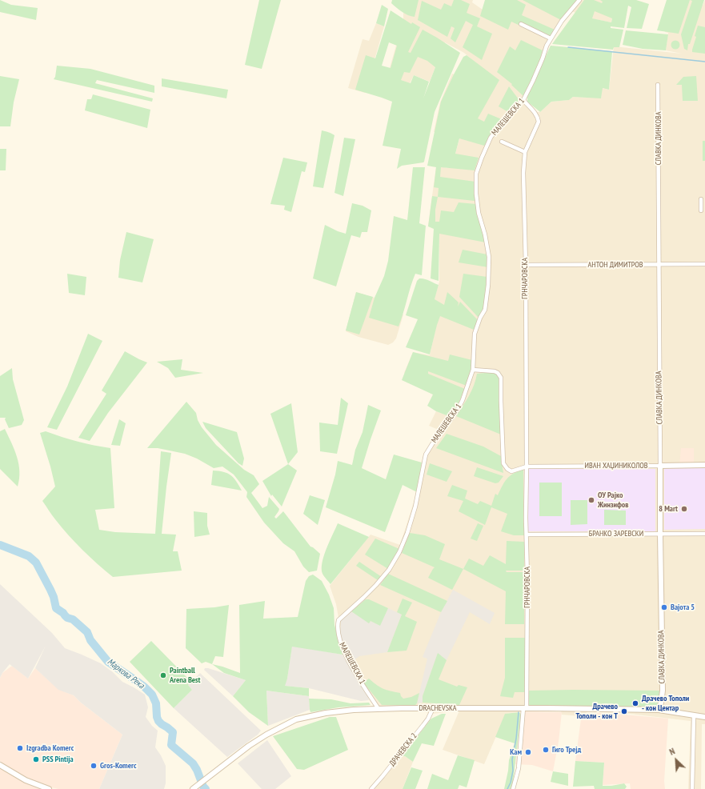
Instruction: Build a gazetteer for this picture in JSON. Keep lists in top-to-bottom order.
{
  "streets": {
    "main road": ["СЛАВКА ДИНКОВА", "ИВАН ХАЏИНИКОЛОВ", "DRACHEVSKA"],
    "street": [
      "МАЛЕШЕВСКА 1",
      "АНТОН ДИМИТРОВ",
      "ГРНЧАРОВСКА",
      "БРАНКО ЗАРЕВСКИ",
      "ДРАЧЕВСКА 2"
    ]
  },
  "crossings": [
    ["МАЛЕШЕВСКА 1", "ГРНЧАРОВСКА"],
    ["МАЛЕШЕВСКА 1", "DRACHEVSKA"],
    ["СЛАВКА ДИНКОВА", "АНТОН ДИМИТРОВ"],
    ["СЛАВКА ДИНКОВА", "ИВАН ХАЏИНИКОЛОВ"],
    ["СЛАВКА ДИНКОВА", "БРАНКО ЗАРЕВСКИ"],
    ["СЛАВКА ДИНКОВА", "DRACHEVSKA"],
    ["АНТОН ДИМИТРОВ", "ГРНЧАРОВСКА"],
    ["ГРНЧАРОВСКА", "ИВАН ХАЏИНИКОЛОВ"],
    ["ГРНЧАРОВСКА", "БРАНКО ЗАРЕВСКИ"],
    ["ГРНЧАРОВСКА", "DRACHEVSKA"],
    ["DRACHEVSKA", "ДРАЧЕВСКА 2"]
  ],
  "water": ["Маркова Река"],
  "places": [
    "ОУ Рајко Жинзифов",
    "8 Mart",
    "Вајота 5",
    "Paintball Arena Best",
    "Драчево Тополи - кон Центар",
    "Драчево Тополи - кон Т",
    "Izgradba Komerc",
    "Гиго Трејд",
    "Кам",
    "PSS Pintija",
    "Gros-Komerc"
  ],
  "north": "top left"
}
